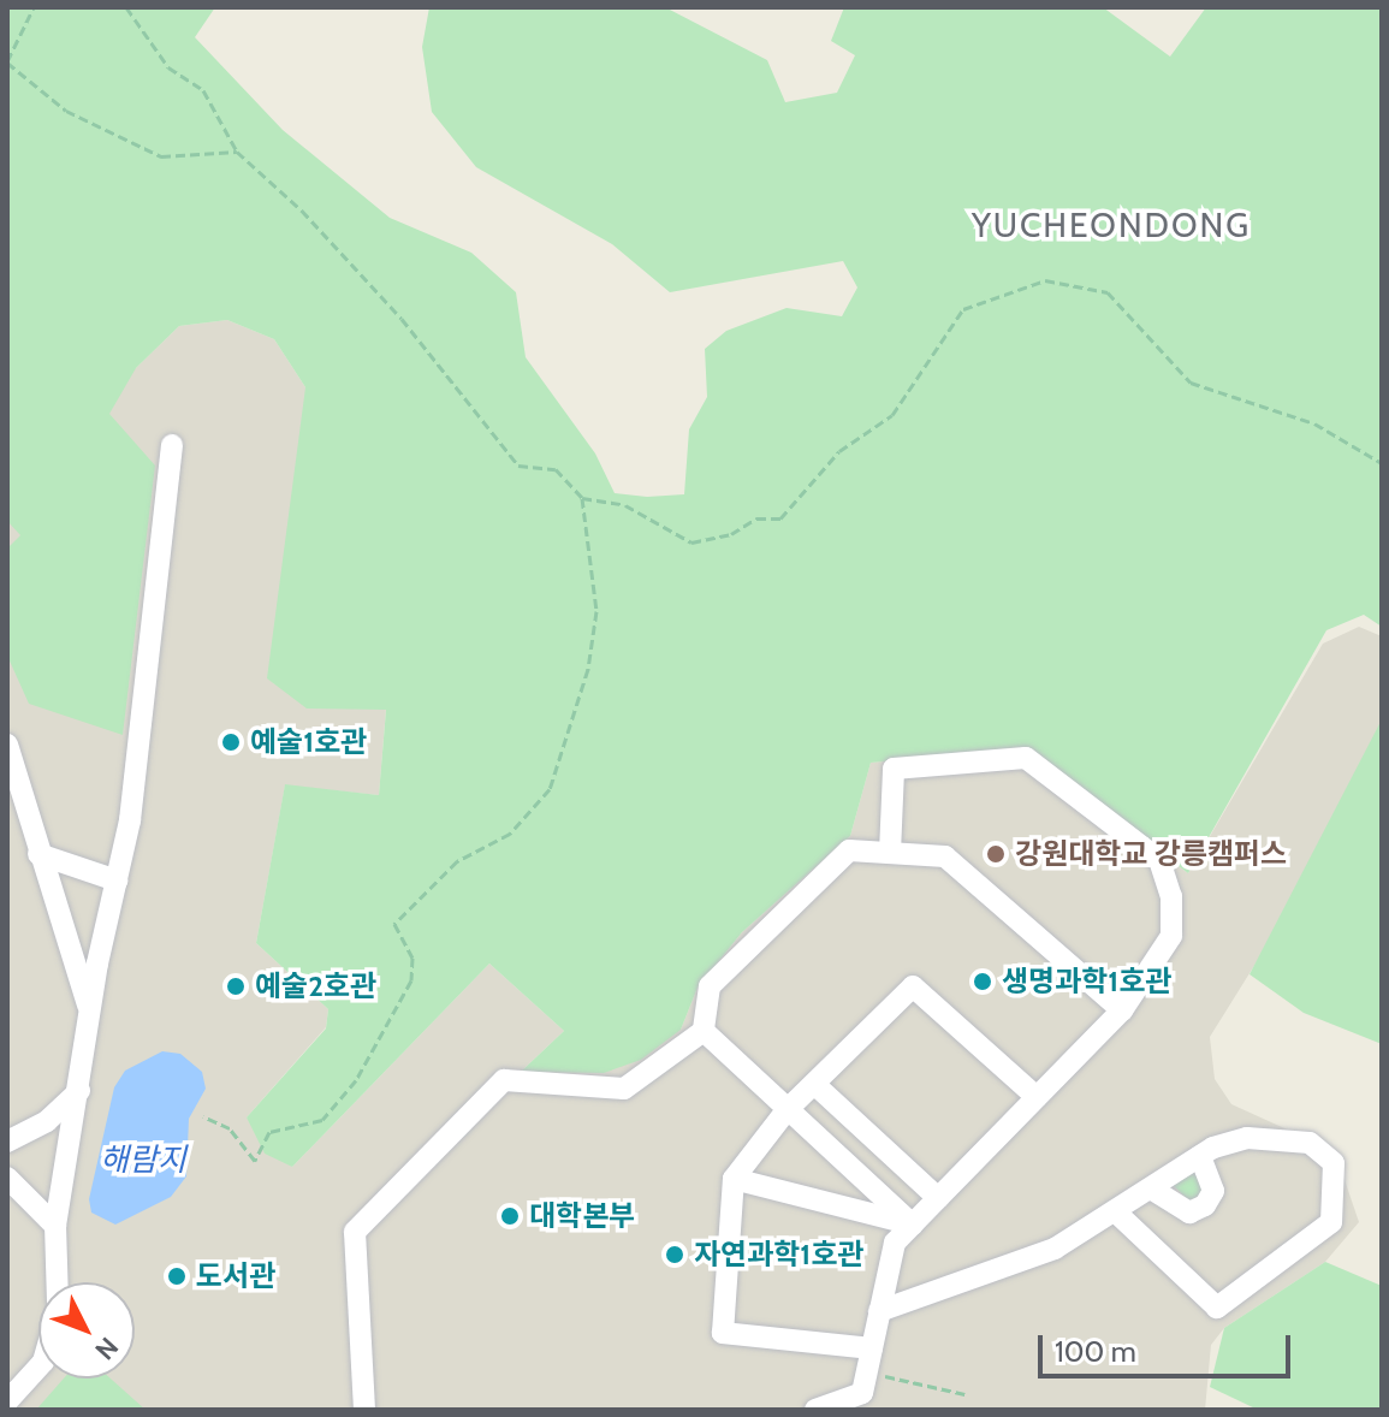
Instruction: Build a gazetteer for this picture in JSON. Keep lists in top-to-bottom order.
{
  "districts": ["YUCHEONDONG"],
  "water": ["해람지"],
  "places": [
    "예술1호관",
    "강원대학교 강릉캠퍼스",
    "생명과학1호관",
    "예술2호관",
    "대학본부",
    "자연과학1호관",
    "도서관"
  ],
  "scale_bar": "100 m",
  "north": "bottom right"
}
